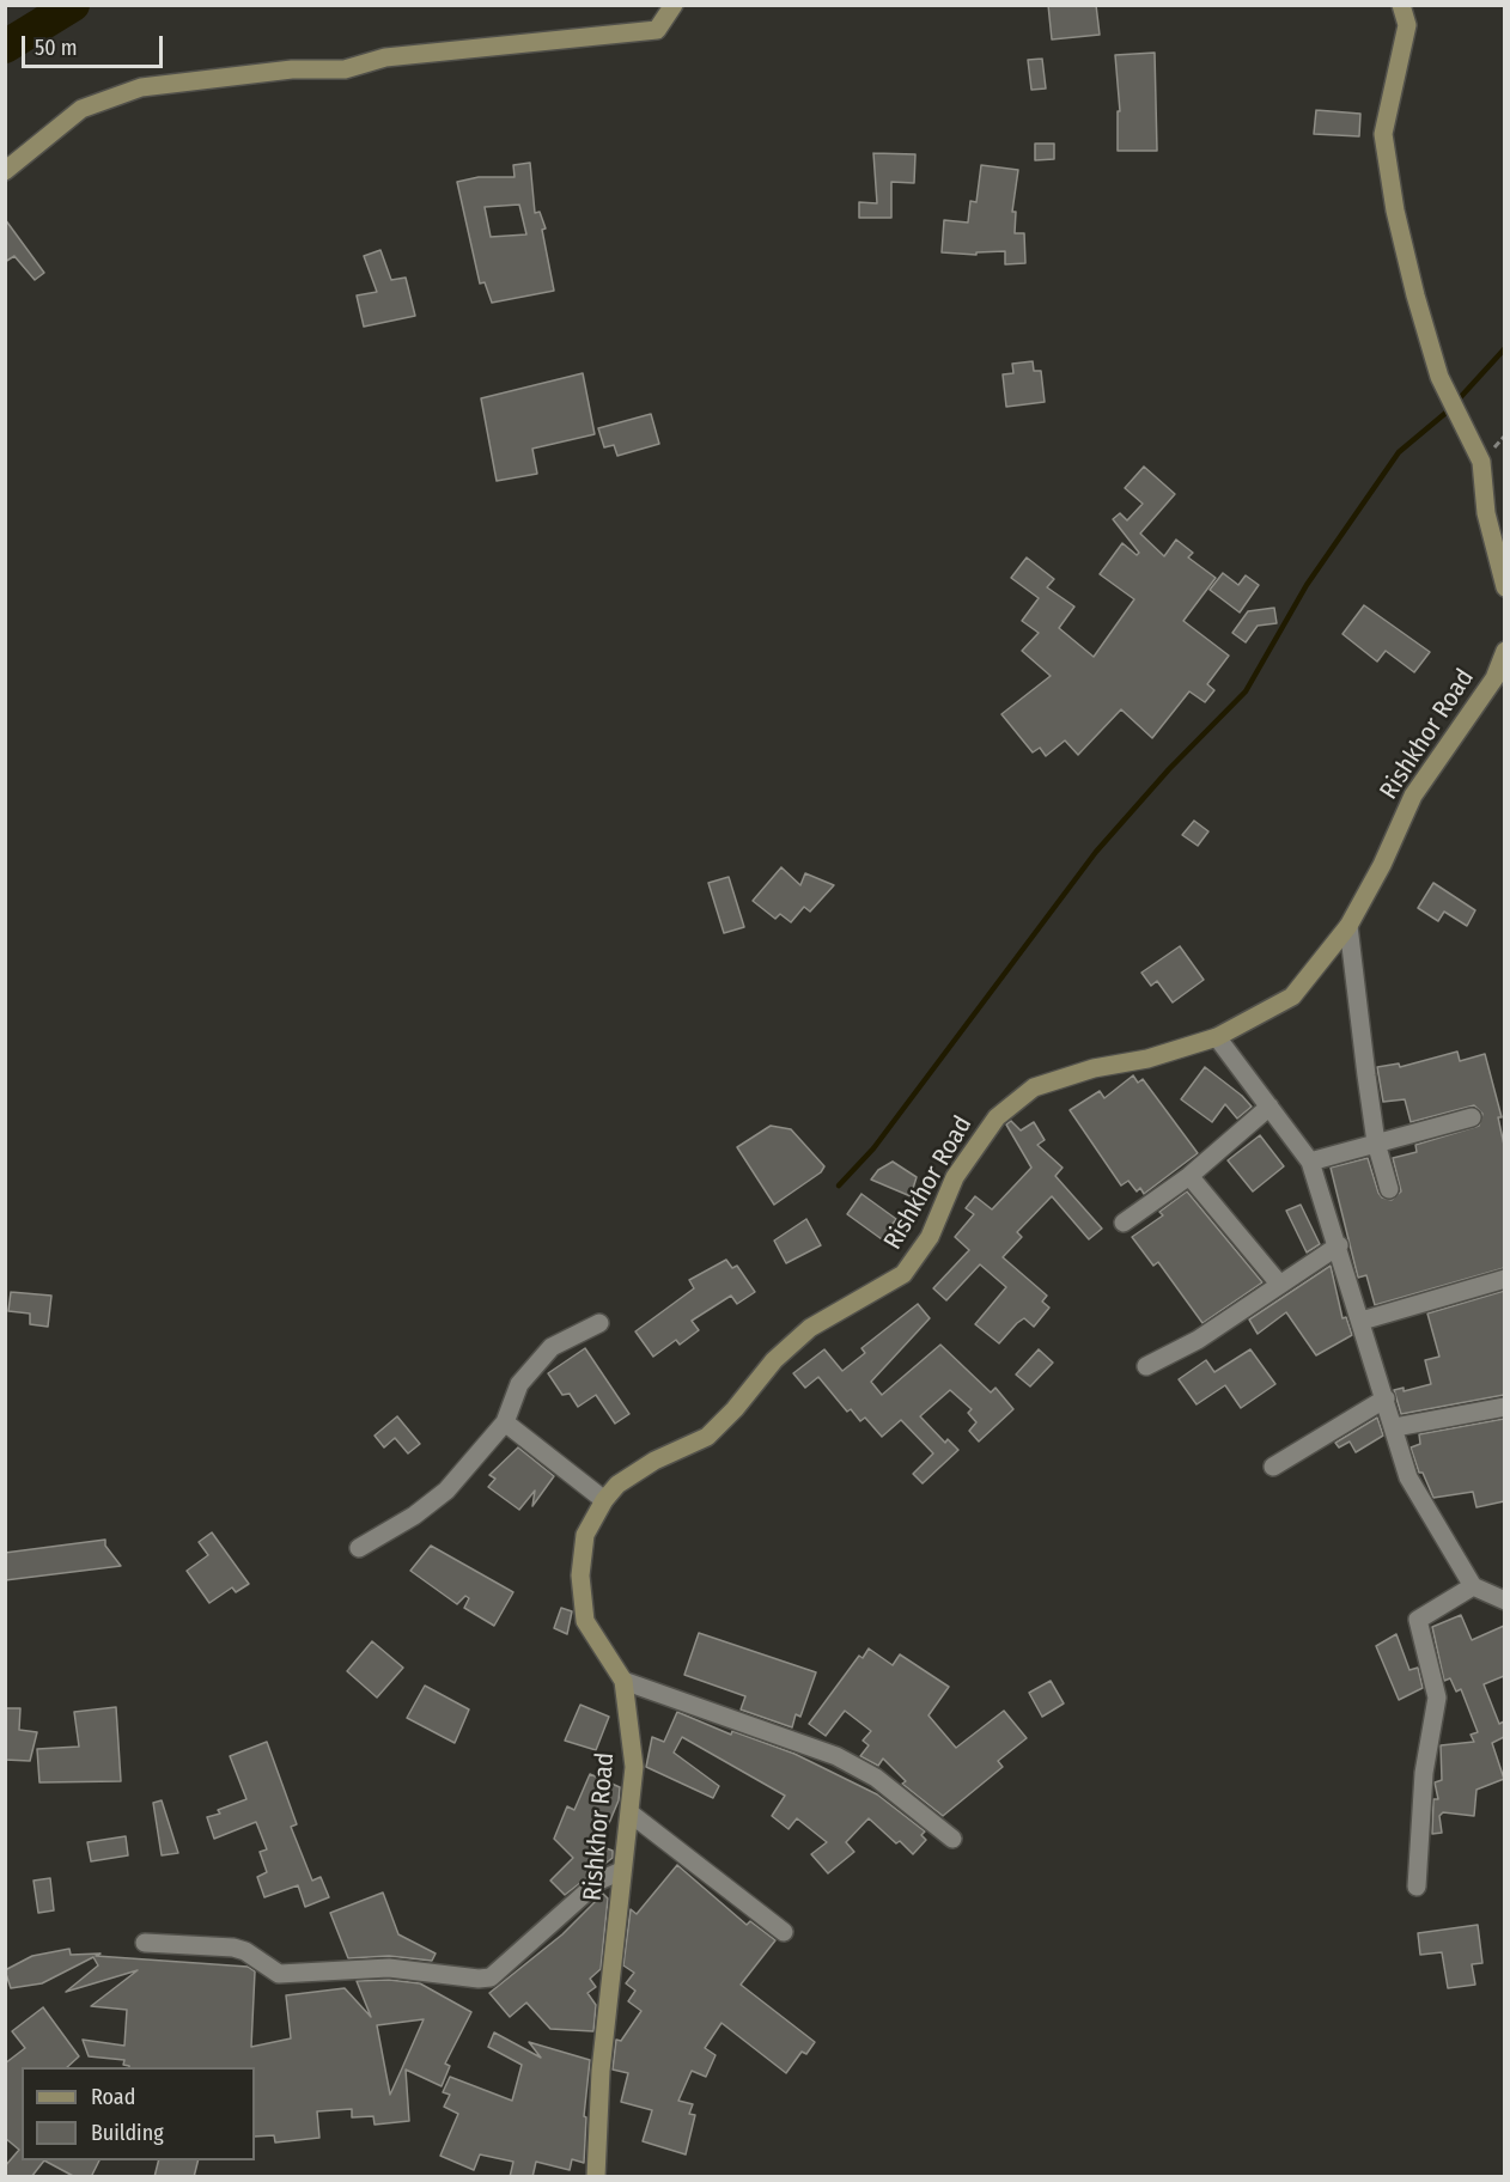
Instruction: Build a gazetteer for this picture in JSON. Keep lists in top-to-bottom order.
{
  "streets": {
    "street": ["Rishkhor Road"]
  },
  "legend": ["Road", "Building"],
  "scale_bar": "50 m"
}
